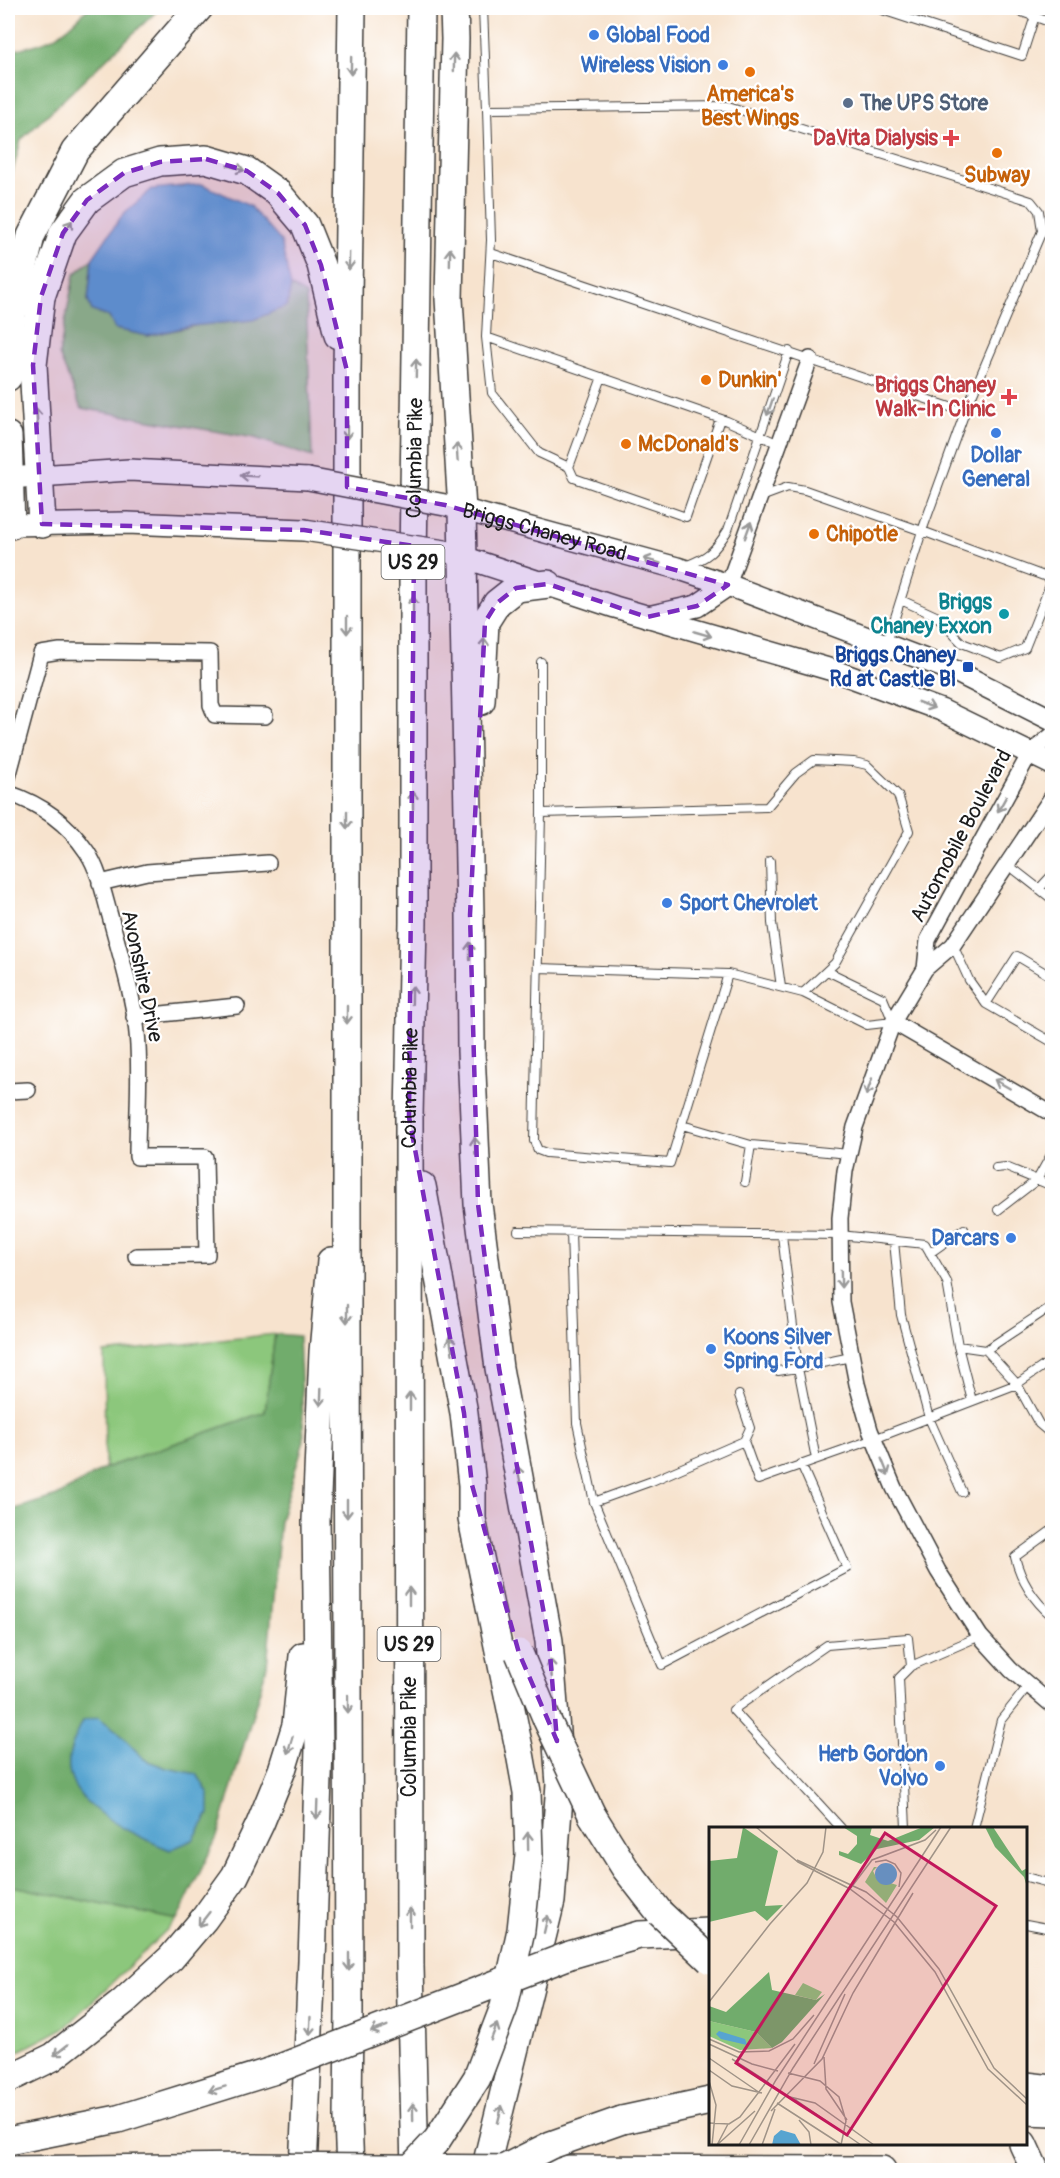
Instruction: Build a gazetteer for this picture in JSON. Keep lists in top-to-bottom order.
{
  "streets": {
    "highway": ["Columbia Pike", "US 29"],
    "main road": ["Briggs Chaney Road"],
    "street": ["Automobile Boulevard", "Avonshire Drive"]
  },
  "crossings": [
    ["Briggs Chaney Road", "Automobile Boulevard"]
  ],
  "one_way": ["Automobile Boulevard"],
  "places": {
    "other": [
      "Global Food",
      "Wireless Vision",
      "America's Best Wings",
      "The UPS Store",
      "Subway",
      "Dunkin'",
      "Dollar General",
      "McDonald's",
      "Chipotle",
      "Briggs Chaney Exxon",
      "Sport Chevrolet",
      "Darcars",
      "Koons Silver Spring Ford",
      "Herb Gordon Volvo"
    ],
    "health": ["DaVita Dialysis", "Briggs Chaney Walk-In Clinic"],
    "transit": ["Briggs Chaney Rd at Castle Bl"]
  }
}
